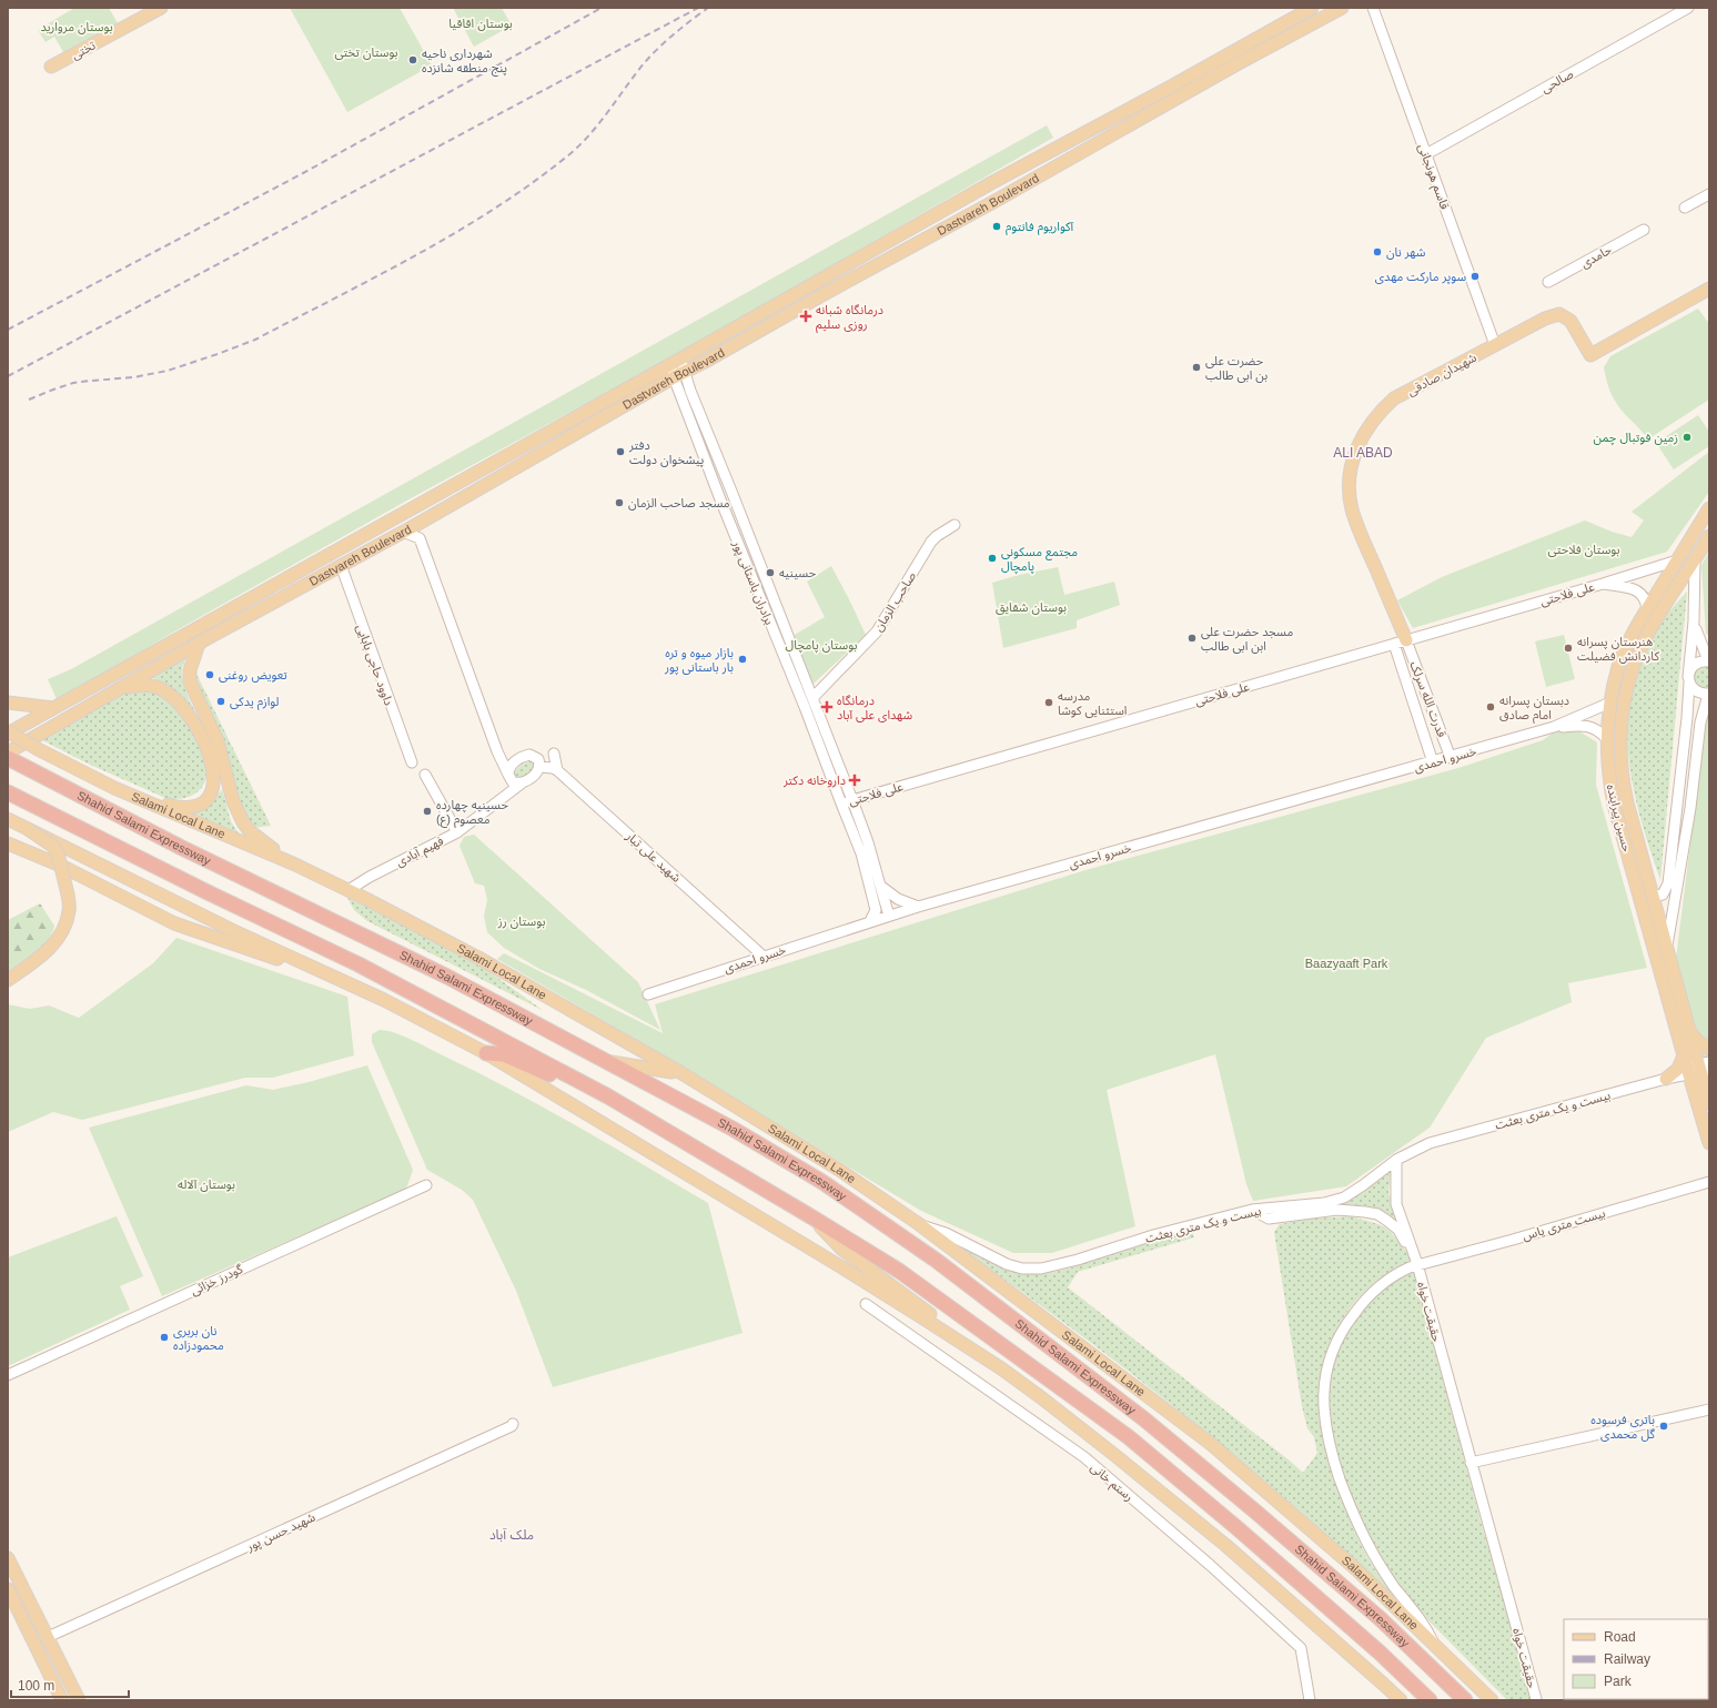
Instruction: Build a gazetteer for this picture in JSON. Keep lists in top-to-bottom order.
{
  "streets": {
    "highway": ["Shahid Salami Expressway"],
    "main road": [
      "تختی",
      "Dastvareh Boulevard",
      "شهیدان صادقی",
      "Salami Local Lane",
      "حسین پیراینده"
    ],
    "street": [
      "صالحی",
      "قاسم هونجانی",
      "حامدی",
      "برادران باستانی پور",
      "علی فلاحتی",
      "صاحب الزمان",
      "داوود حاجی بابایی",
      "قدرت الله سرلک",
      "خسرو احمدی",
      "فهیم آبادی",
      "شهید علی تبار",
      "بیست و یک متری بعثت",
      "بیست متری یاس",
      "گودرز خزائی",
      "حقیقت خواه",
      "رستم خانی",
      "شهید حسن پور"
    ]
  },
  "crossings": [
    ["صالحی", "قاسم هونجانی"],
    ["قاسم هونجانی", "شهیدان صادقی"],
    ["Dastvareh Boulevard", "برادران باستانی پور"],
    ["Dastvareh Boulevard", "داوود حاجی بابایی"],
    ["Dastvareh Boulevard", "Salami Local Lane"],
    ["Dastvareh Boulevard", "Shahid Salami Expressway"],
    ["شهیدان صادقی", "علی فلاحتی"],
    ["شهیدان صادقی", "قدرت الله سرلک"],
    ["برادران باستانی پور", "علی فلاحتی"],
    ["برادران باستانی پور", "صاحب الزمان"],
    ["برادران باستانی پور", "خسرو احمدی"],
    ["علی فلاحتی", "قدرت الله سرلک"],
    ["علی فلاحتی", "حسین پیراینده"],
    ["قدرت الله سرلک", "خسرو احمدی"],
    ["خسرو احمدی", "شهید علی تبار"],
    ["Salami Local Lane", "فهیم آبادی"],
    ["Salami Local Lane", "بیست و یک متری بعثت"],
    ["Salami Local Lane", "بیست متری یاس"],
    ["حسین پیراینده", "بیست و یک متری بعثت"],
    ["بیست و یک متری بعثت", "حقیقت خواه"],
    ["بیست متری یاس", "حقیقت خواه"]
  ],
  "districts": ["ALI ABAD", "ملک آباد"],
  "parks": [
    "بوستان اقاقیا",
    "بوستان مروارید",
    "بوستان تختی",
    "بوستان فلاحتی",
    "بوستان شقایق",
    "بوستان پامچال",
    "بوستان رز",
    "Baazyaaft Park",
    "بوستان آلاله"
  ],
  "places": {
    "other": [
      "شهرداری ناحیه پنج منطقه شانزده",
      "آکواریوم فانتوم",
      "شهر نان",
      "سوپر مارکت مهدی",
      "حضرت علی بن ابی طالب",
      "زمین فوتبال چمن",
      "دفتر پیشخوان دولت",
      "مسجد صاحب الزمان",
      "مجتمع مسکونی پامچال",
      "حسینیه",
      "مسجد حضرت علی ابن ابی طالب",
      "هنرستان پسرانه کاردانش فضیلت",
      "بازار میوه و تره بار باستانی پور",
      "تعویض روغنی",
      "لوازم یدکی",
      "مدرسه استثنایی کوشا",
      "دبستان پسرانه امام صادق",
      "حسینیه چهارده معصوم (ع)",
      "نان بربری محمودزاده",
      "باتری فرسوده گل محمدی"
    ],
    "health": ["درمانگاه شبانه روزی سلیم", "درمانگاه شهدای علی آباد", "داروخانه دکتر"]
  },
  "legend": ["Road", "Railway", "Park"],
  "scale_bar": "100 m"
}
